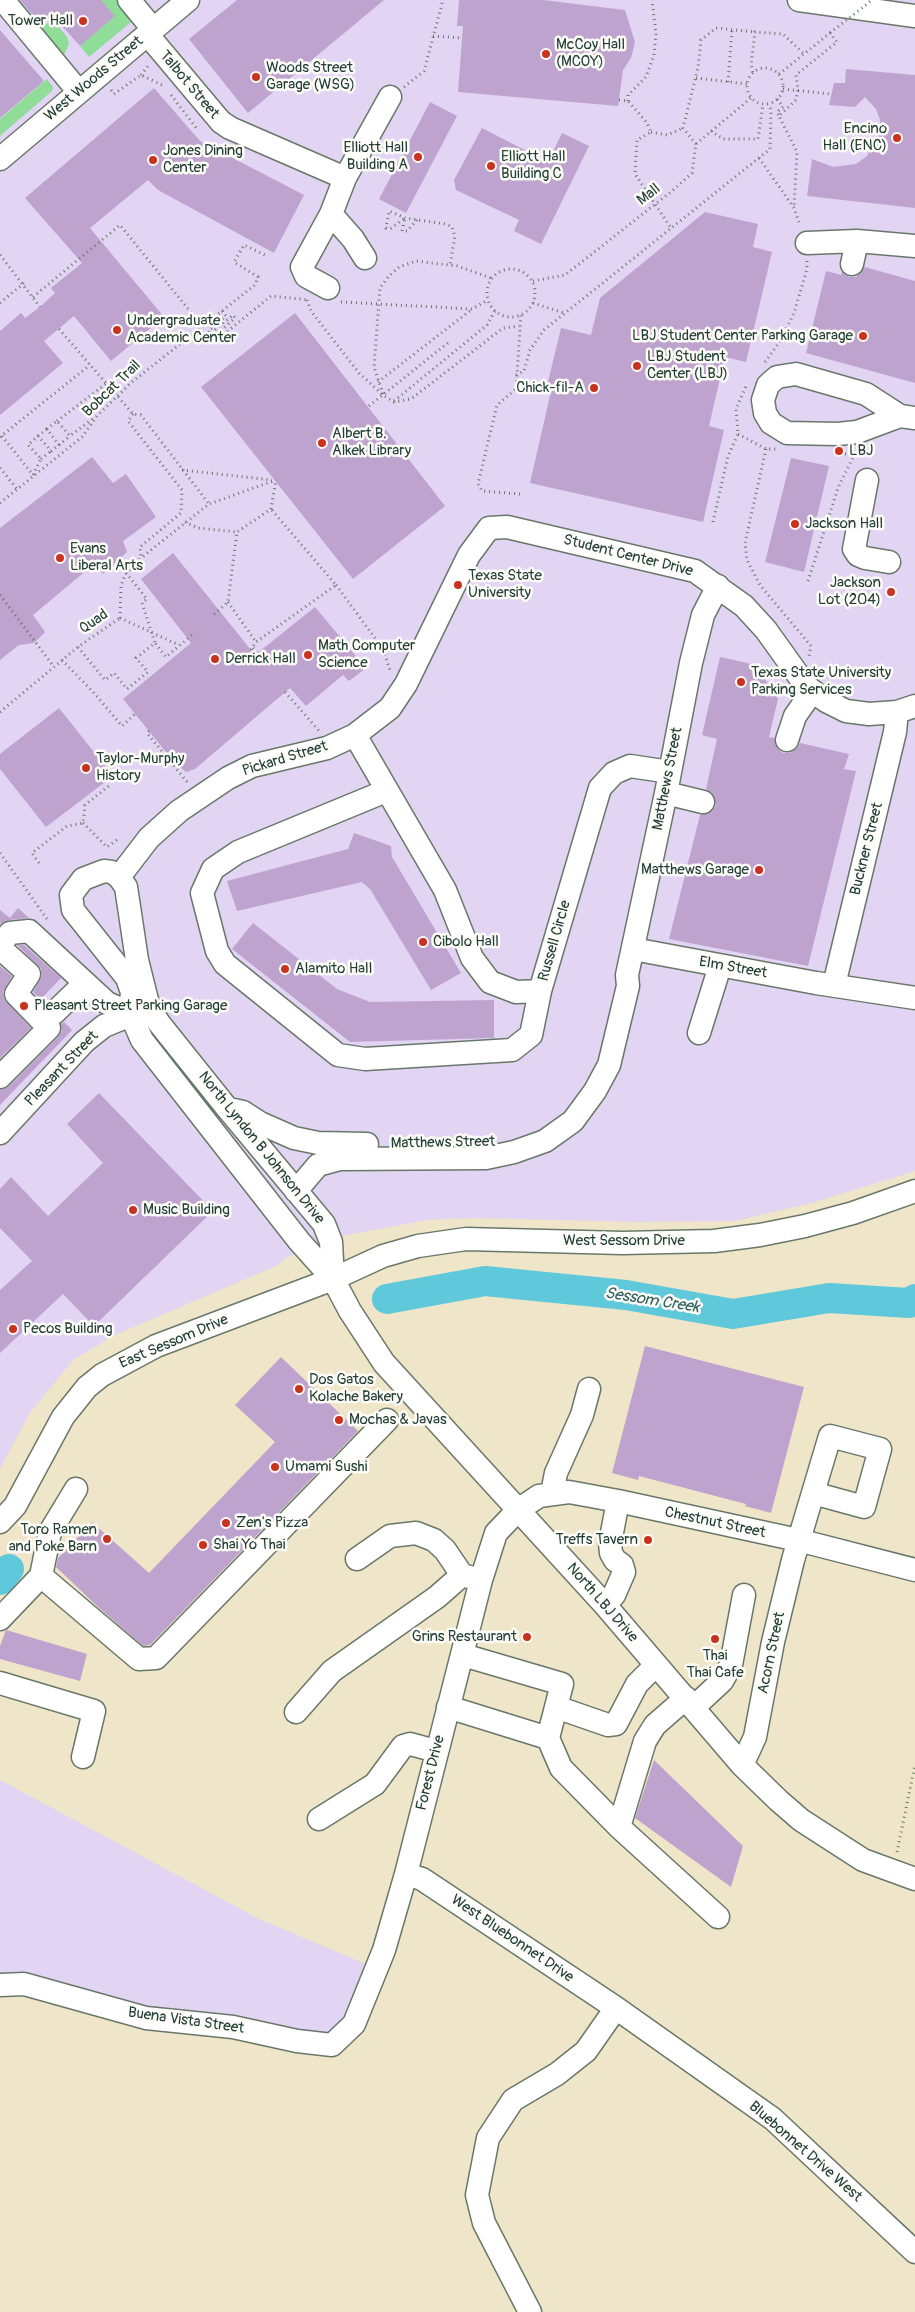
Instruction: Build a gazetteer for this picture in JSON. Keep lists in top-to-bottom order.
{
  "streets": {
    "street": [
      "West Woods Street",
      "Talbot Street",
      "Student Center Drive",
      "Pickard Street",
      "Matthews Street",
      "Buckner Street",
      "Russell Circle",
      "Elm Street",
      "Pleasant Street",
      "North Lyndon B Johnson Drive",
      "West Sessom Drive",
      "East Sessom Drive",
      "Chestnut Street",
      "North LBJ Drive",
      "Acorn Street",
      "Forest Drive",
      "West Bluebonnet Drive",
      "Buena Vista Street",
      "Bluebonnet Drive West"
    ],
    "path": ["Mall", "Bobcat Trail", "Quad"]
  },
  "crossings": [
    ["West Woods Street", "Talbot Street"],
    ["Student Center Drive", "Pickard Street"],
    ["Student Center Drive", "Matthews Street"],
    ["Student Center Drive", "Buckner Street"],
    ["Pickard Street", "Russell Circle"],
    ["Pickard Street", "North Lyndon B Johnson Drive"],
    ["Matthews Street", "Russell Circle"],
    ["Matthews Street", "Elm Street"],
    ["Matthews Street", "North Lyndon B Johnson Drive"],
    ["Buckner Street", "Elm Street"],
    ["Pleasant Street", "North Lyndon B Johnson Drive"],
    ["North Lyndon B Johnson Drive", "West Sessom Drive"],
    ["North Lyndon B Johnson Drive", "East Sessom Drive"],
    ["North Lyndon B Johnson Drive", "North LBJ Drive"],
    ["West Sessom Drive", "East Sessom Drive"],
    ["West Sessom Drive", "North LBJ Drive"],
    ["East Sessom Drive", "North LBJ Drive"],
    ["Chestnut Street", "North LBJ Drive"],
    ["Chestnut Street", "Acorn Street"],
    ["Chestnut Street", "Forest Drive"],
    ["North LBJ Drive", "Acorn Street"],
    ["North LBJ Drive", "Forest Drive"],
    ["Forest Drive", "West Bluebonnet Drive"],
    ["Forest Drive", "Buena Vista Street"],
    ["West Bluebonnet Drive", "Bluebonnet Drive West"]
  ],
  "water": ["Sessom Creek"],
  "places": [
    "Tower Hall",
    "McCoy Hall (MCOY)",
    "Woods Street Garage (WSG)",
    "Encino Hall (ENC)",
    "Elliott Hall Building A",
    "Jones Dining Center",
    "Elliott Hall Building C",
    "Undergraduate Academic Center",
    "LBJ Student Center Parking Garage",
    "LBJ Student Center (LBJ)",
    "Chick-fil-A",
    "Albert B. Alkek Library",
    "LBJ",
    "Jackson Hall",
    "Evans Liberal Arts",
    "Texas State University",
    "Jackson Lot (204)",
    "Math Computer Science",
    "Derrick Hall",
    "Texas State University Parking Services",
    "Taylor-Murphy History",
    "Matthews Garage",
    "Cibolo Hall",
    "Alamito Hall",
    "Pleasant Street Parking Garage",
    "Music Building",
    "Pecos Building",
    "Dos Gatos Kolache Bakery",
    "Mochas & Javas",
    "Umami Sushi",
    "Zen's Pizza",
    "Toro Ramen and Poke Barn",
    "Treffs Tavern",
    "Shai Yo Thai",
    "Grins Restaurant",
    "Thai Thai Cafe"
  ]
}
